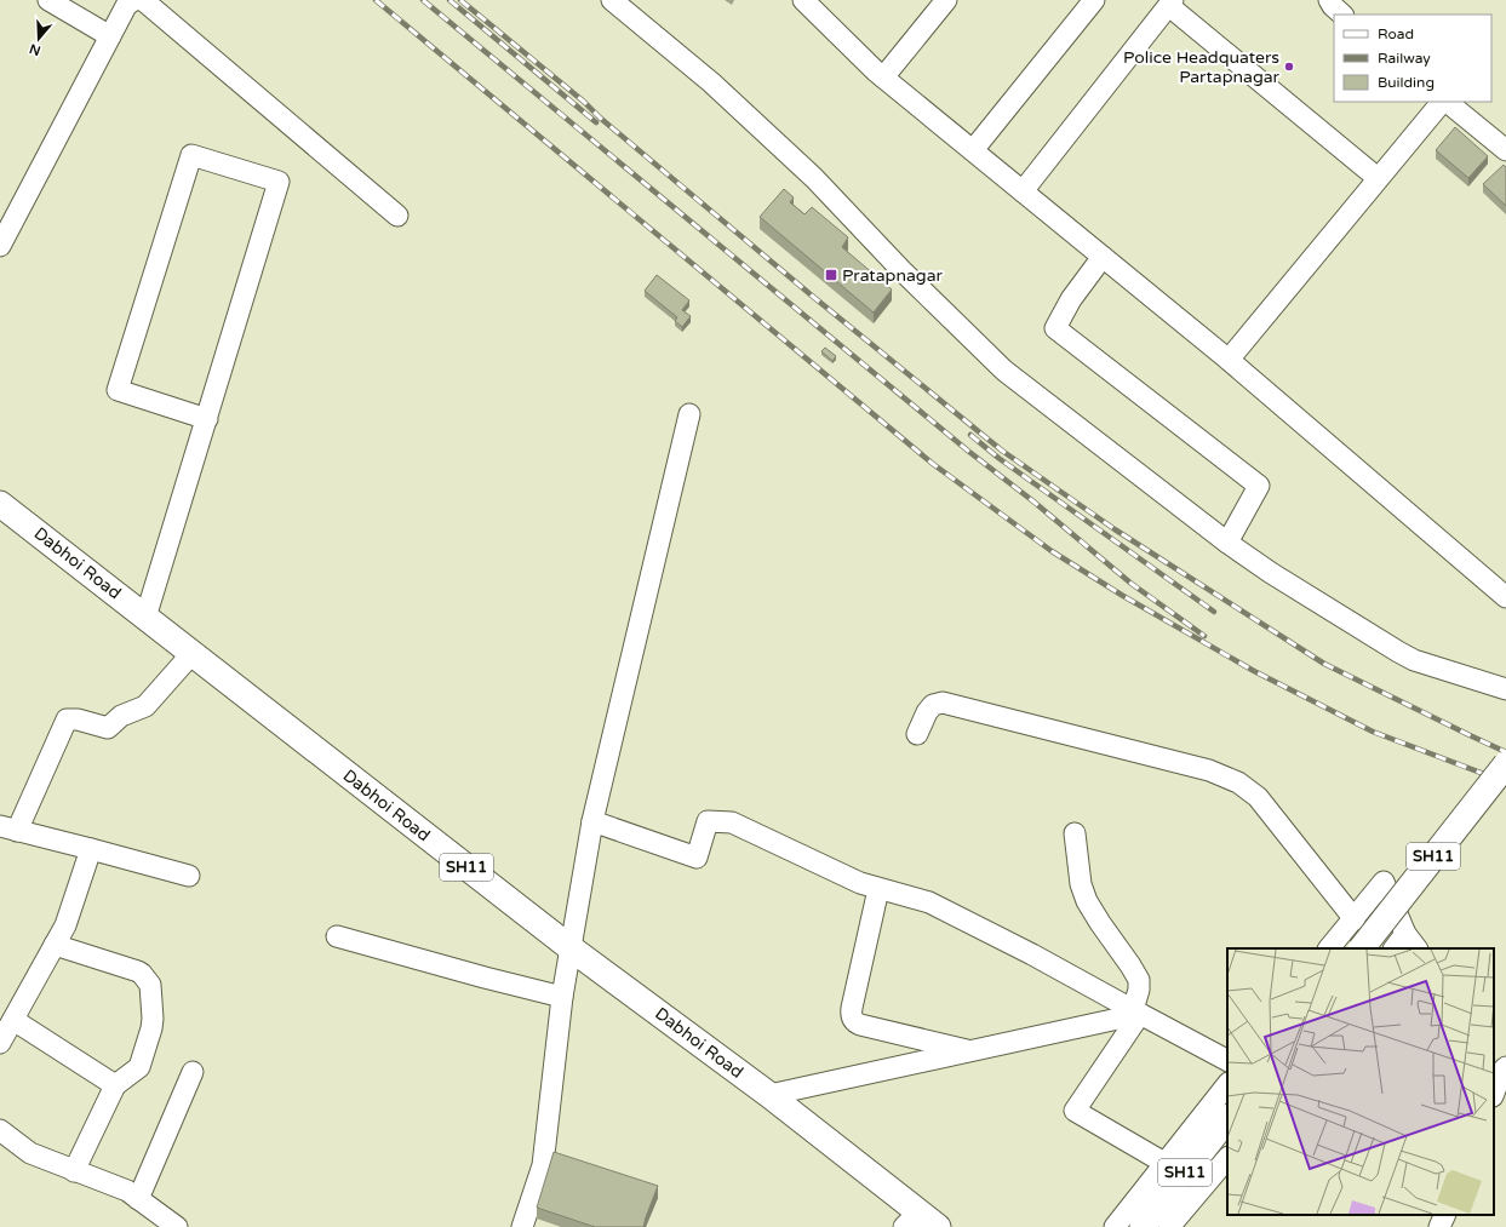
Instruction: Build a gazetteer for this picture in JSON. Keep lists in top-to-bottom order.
{
  "streets": {
    "main road": ["Dabhoi Road", "SH11"]
  },
  "places": {
    "other": ["Police Headquaters Partapnagar"],
    "transit": ["Pratapnagar"]
  },
  "legend": ["Road", "Railway", "Building"],
  "north": "bottom"
}
